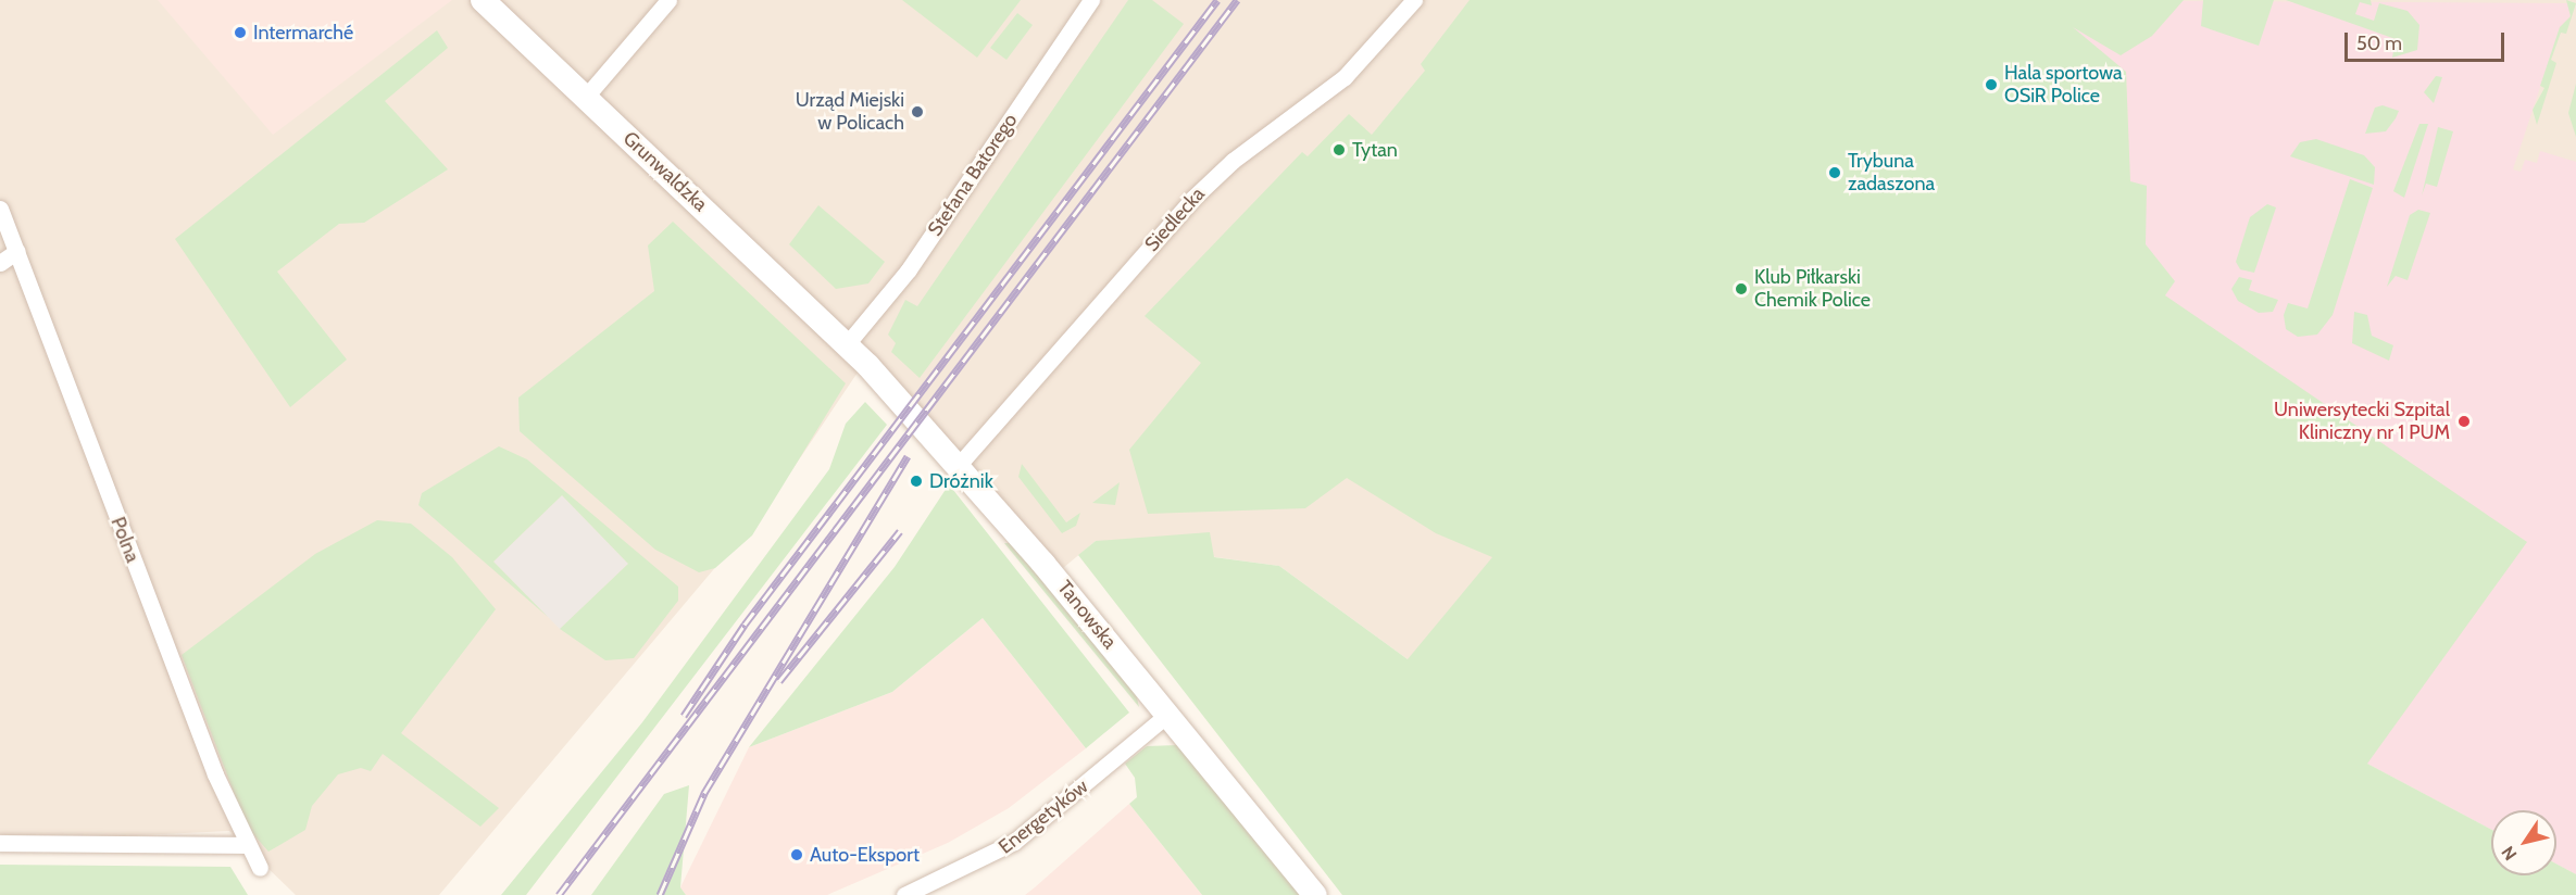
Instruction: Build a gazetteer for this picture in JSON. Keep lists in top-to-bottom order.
{
  "streets": {
    "main road": ["Grunwaldzka", "Tanowska"],
    "street": [
      "Stefana Batorego",
      "Siedlecka",
      "Polna",
      "Energetyków"
    ]
  },
  "crossings": [
    ["Grunwaldzka", "Stefana Batorego"],
    ["Grunwaldzka", "Tanowska"],
    ["Stefana Batorego", "Tanowska"],
    ["Siedlecka", "Tanowska"],
    ["Tanowska", "Energetyków"]
  ],
  "places": [
    "Intermarché",
    "Hala sportowa OSiR Police",
    "Urząd Miejski w Policach",
    "Tytan",
    "Trybuna zadaszona",
    "Klub Piłkarski Chemik Police",
    "Uniwersytecki Szpital Kliniczny nr 1 PUM",
    "Dróżnik",
    "Auto-Eksport"
  ],
  "scale_bar": "50 m",
  "north": "bottom left"
}
